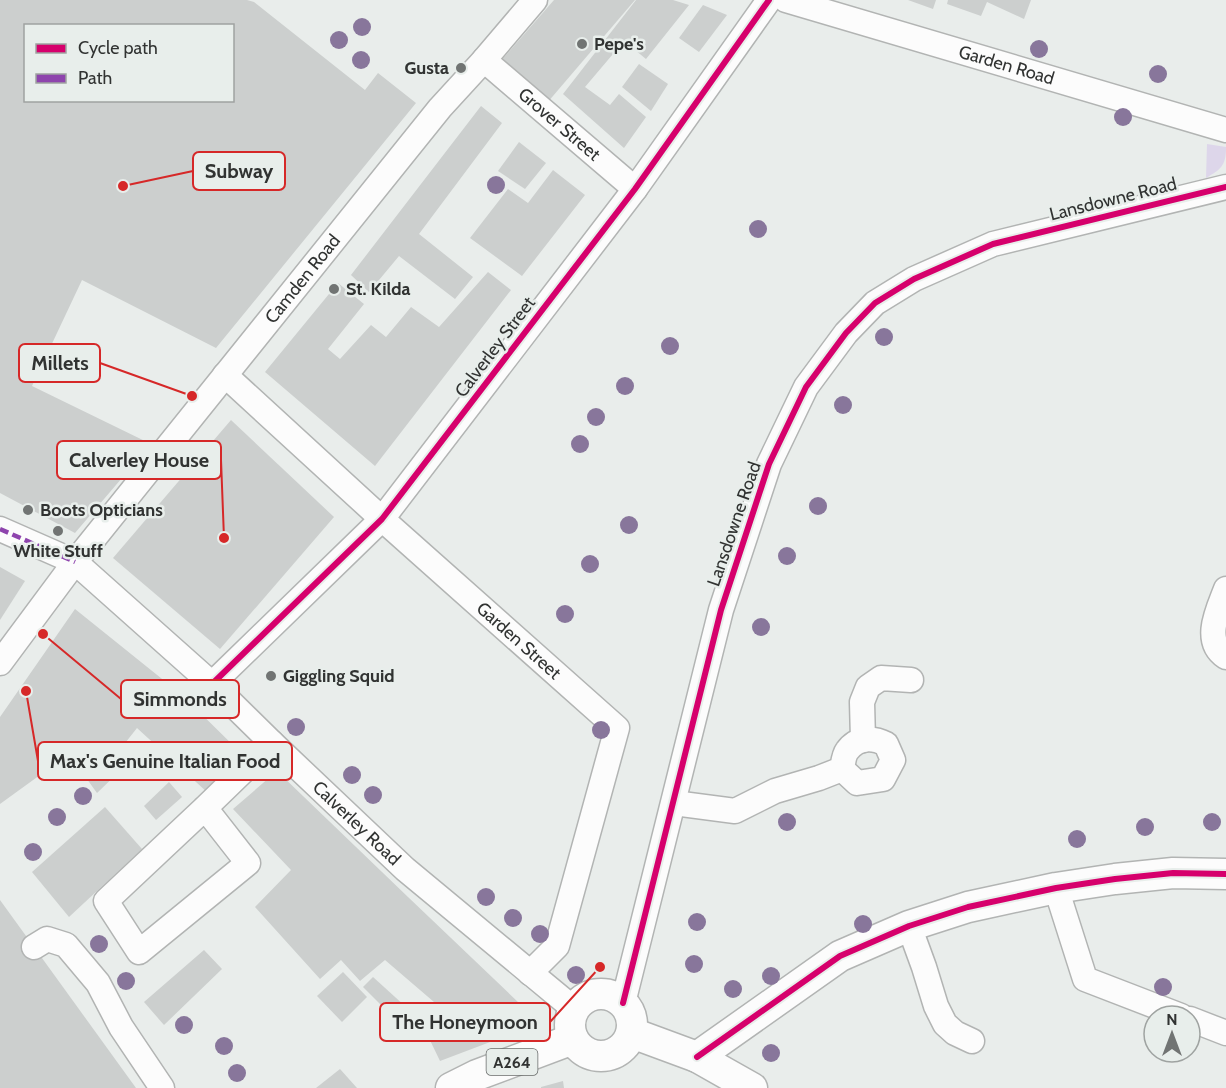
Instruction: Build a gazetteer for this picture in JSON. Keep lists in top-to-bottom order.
{
  "streets": {
    "main road": ["A264"],
    "street": [
      "Garden Road",
      "Grover Street",
      "Lansdowne Road",
      "Camden Road",
      "Calverley Street",
      "Garden Street",
      "Calverley Road"
    ]
  },
  "crossings": [
    ["Grover Street", "Camden Road"],
    ["Grover Street", "Calverley Street"],
    ["Lansdowne Road", "Calverley Road"],
    ["Lansdowne Road", "A264"],
    ["Camden Road", "Garden Street"],
    ["Camden Road", "Calverley Road"],
    ["Calverley Street", "Garden Street"],
    ["Calverley Street", "Calverley Road"],
    ["Garden Street", "Calverley Road"],
    ["Calverley Road", "A264"]
  ],
  "places": [
    "Pepe's",
    "Gusta",
    "Subway",
    "St. Kilda",
    "Millets",
    "Boots Opticians",
    "White Stuff",
    "Calverley House",
    "Simmonds",
    "Giggling Squid",
    "Max's Genuine Italian Food",
    "The Honeymoon"
  ],
  "legend": ["Cycle path", "Path"],
  "north": "top"
}
